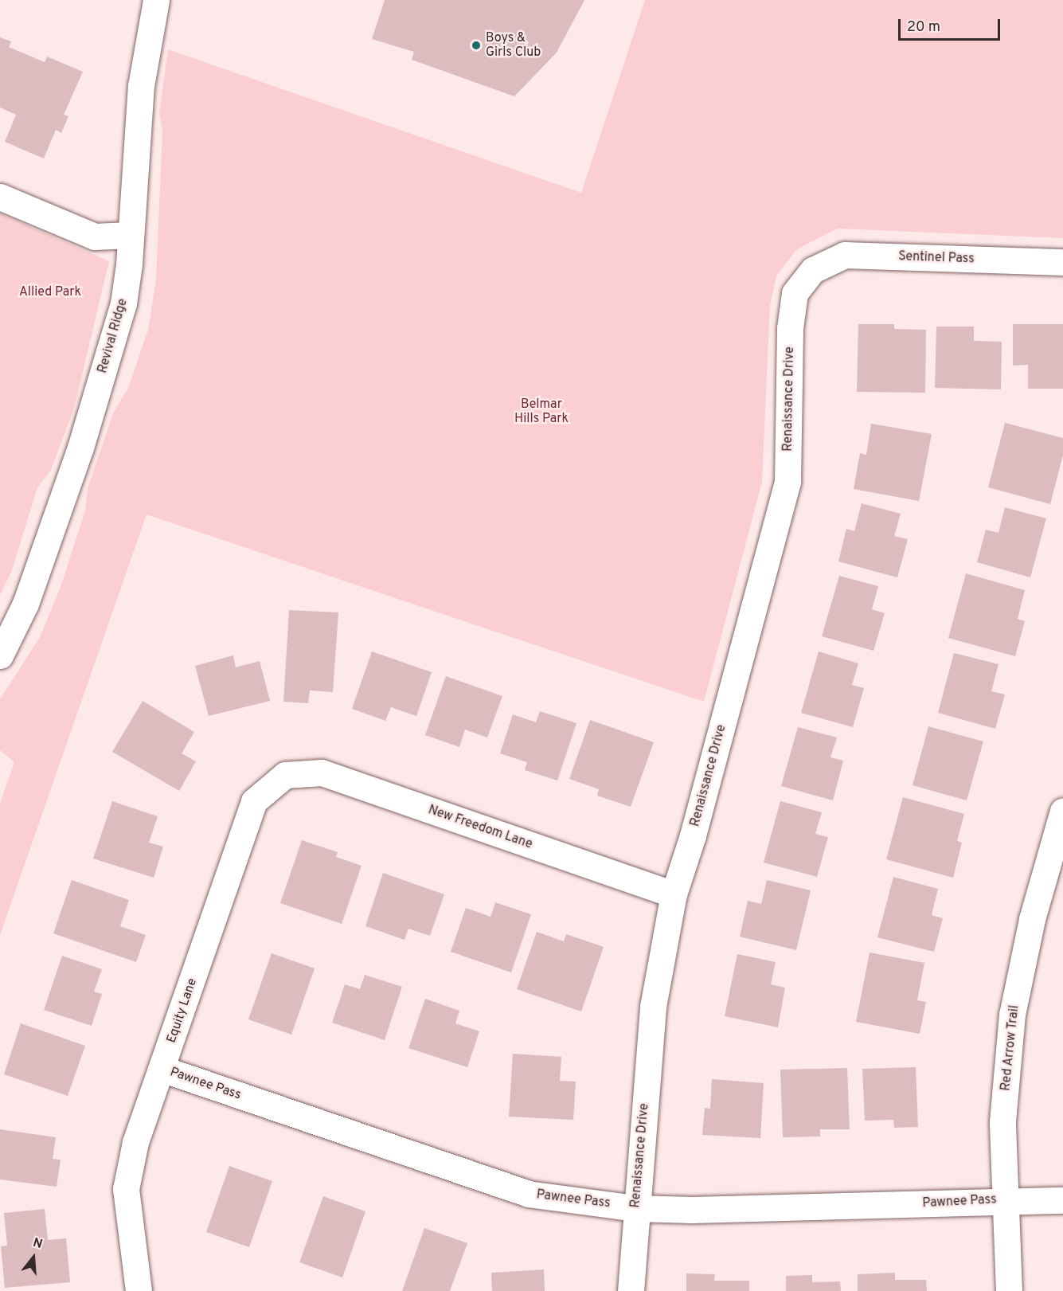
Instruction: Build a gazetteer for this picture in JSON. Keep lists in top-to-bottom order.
{
  "streets": {
    "street": [
      "Sentinel Pass",
      "Revival Ridge",
      "Renaissance Drive",
      "New Freedom Lane",
      "Equity Lane",
      "Red Arrow Trail",
      "Pawnee Pass"
    ]
  },
  "crossings": [
    ["Sentinel Pass", "Renaissance Drive"],
    ["Renaissance Drive", "New Freedom Lane"],
    ["Renaissance Drive", "Pawnee Pass"],
    ["New Freedom Lane", "Equity Lane"],
    ["Equity Lane", "Pawnee Pass"],
    ["Red Arrow Trail", "Pawnee Pass"]
  ],
  "parks": ["Allied Park", "Belmar Hills Park"],
  "places": ["Boys & Girls Club"],
  "scale_bar": "20 m",
  "north": "top"
}
